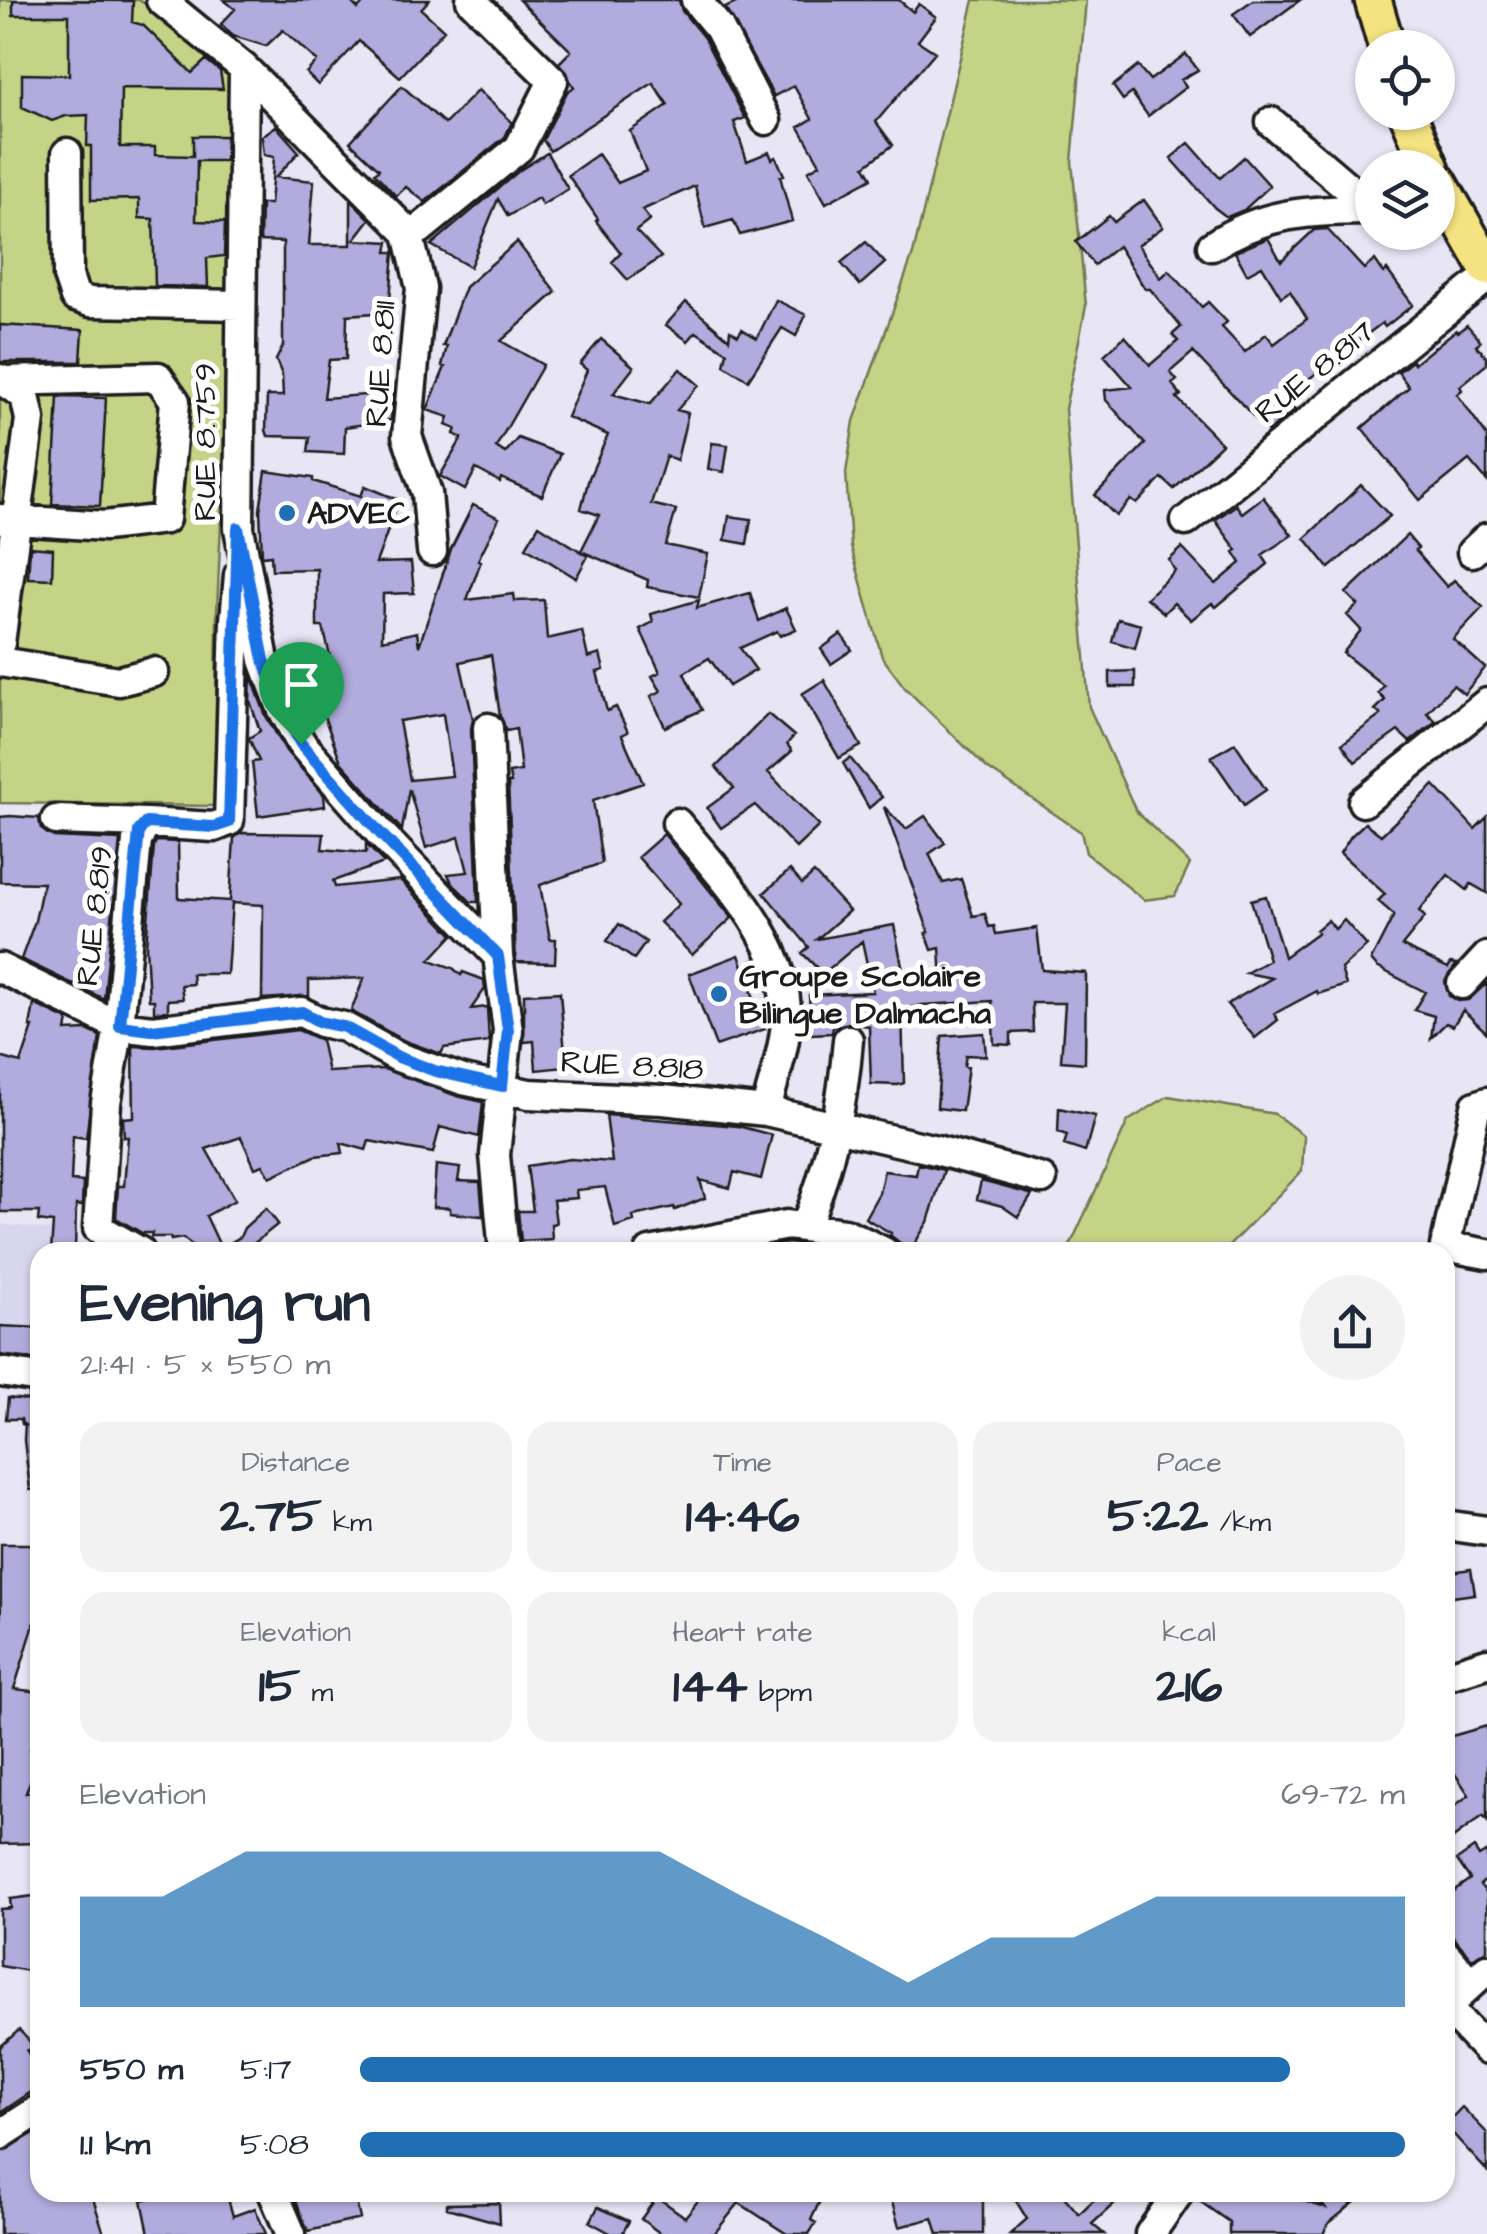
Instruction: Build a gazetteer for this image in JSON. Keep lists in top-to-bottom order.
{
  "streets": {
    "street": [
      "RUE 8.811",
      "RUE 8.817",
      "RUE 8.759",
      "RUE 8.819",
      "RUE 8.818"
    ]
  },
  "crossings": [
    ["RUE 8.759", "RUE 8.819"],
    ["RUE 8.819", "RUE 8.818"]
  ],
  "places": ["ADVEC", "Groupe Scolaire Bilingue Dalmacha"],
  "page": {
    "heading": ["Evening run", "21:41 · 5 × 550 m"],
    "stats": [
      ["Distance", "2.75 km"],
      ["Time", "14:46"],
      ["Pace", "5:22 /km"],
      ["Elevation", "15 m"],
      ["Heart rate", "144 bpm"],
      ["kcal", "216"]
    ],
    "chart": ["Elevation", "69–72 m"],
    "list": [
      {
        "name": "550 m",
        "note": "5:17"
      },
      {
        "name": "1.1 km",
        "note": "5:08"
      }
    ]
  }
}
